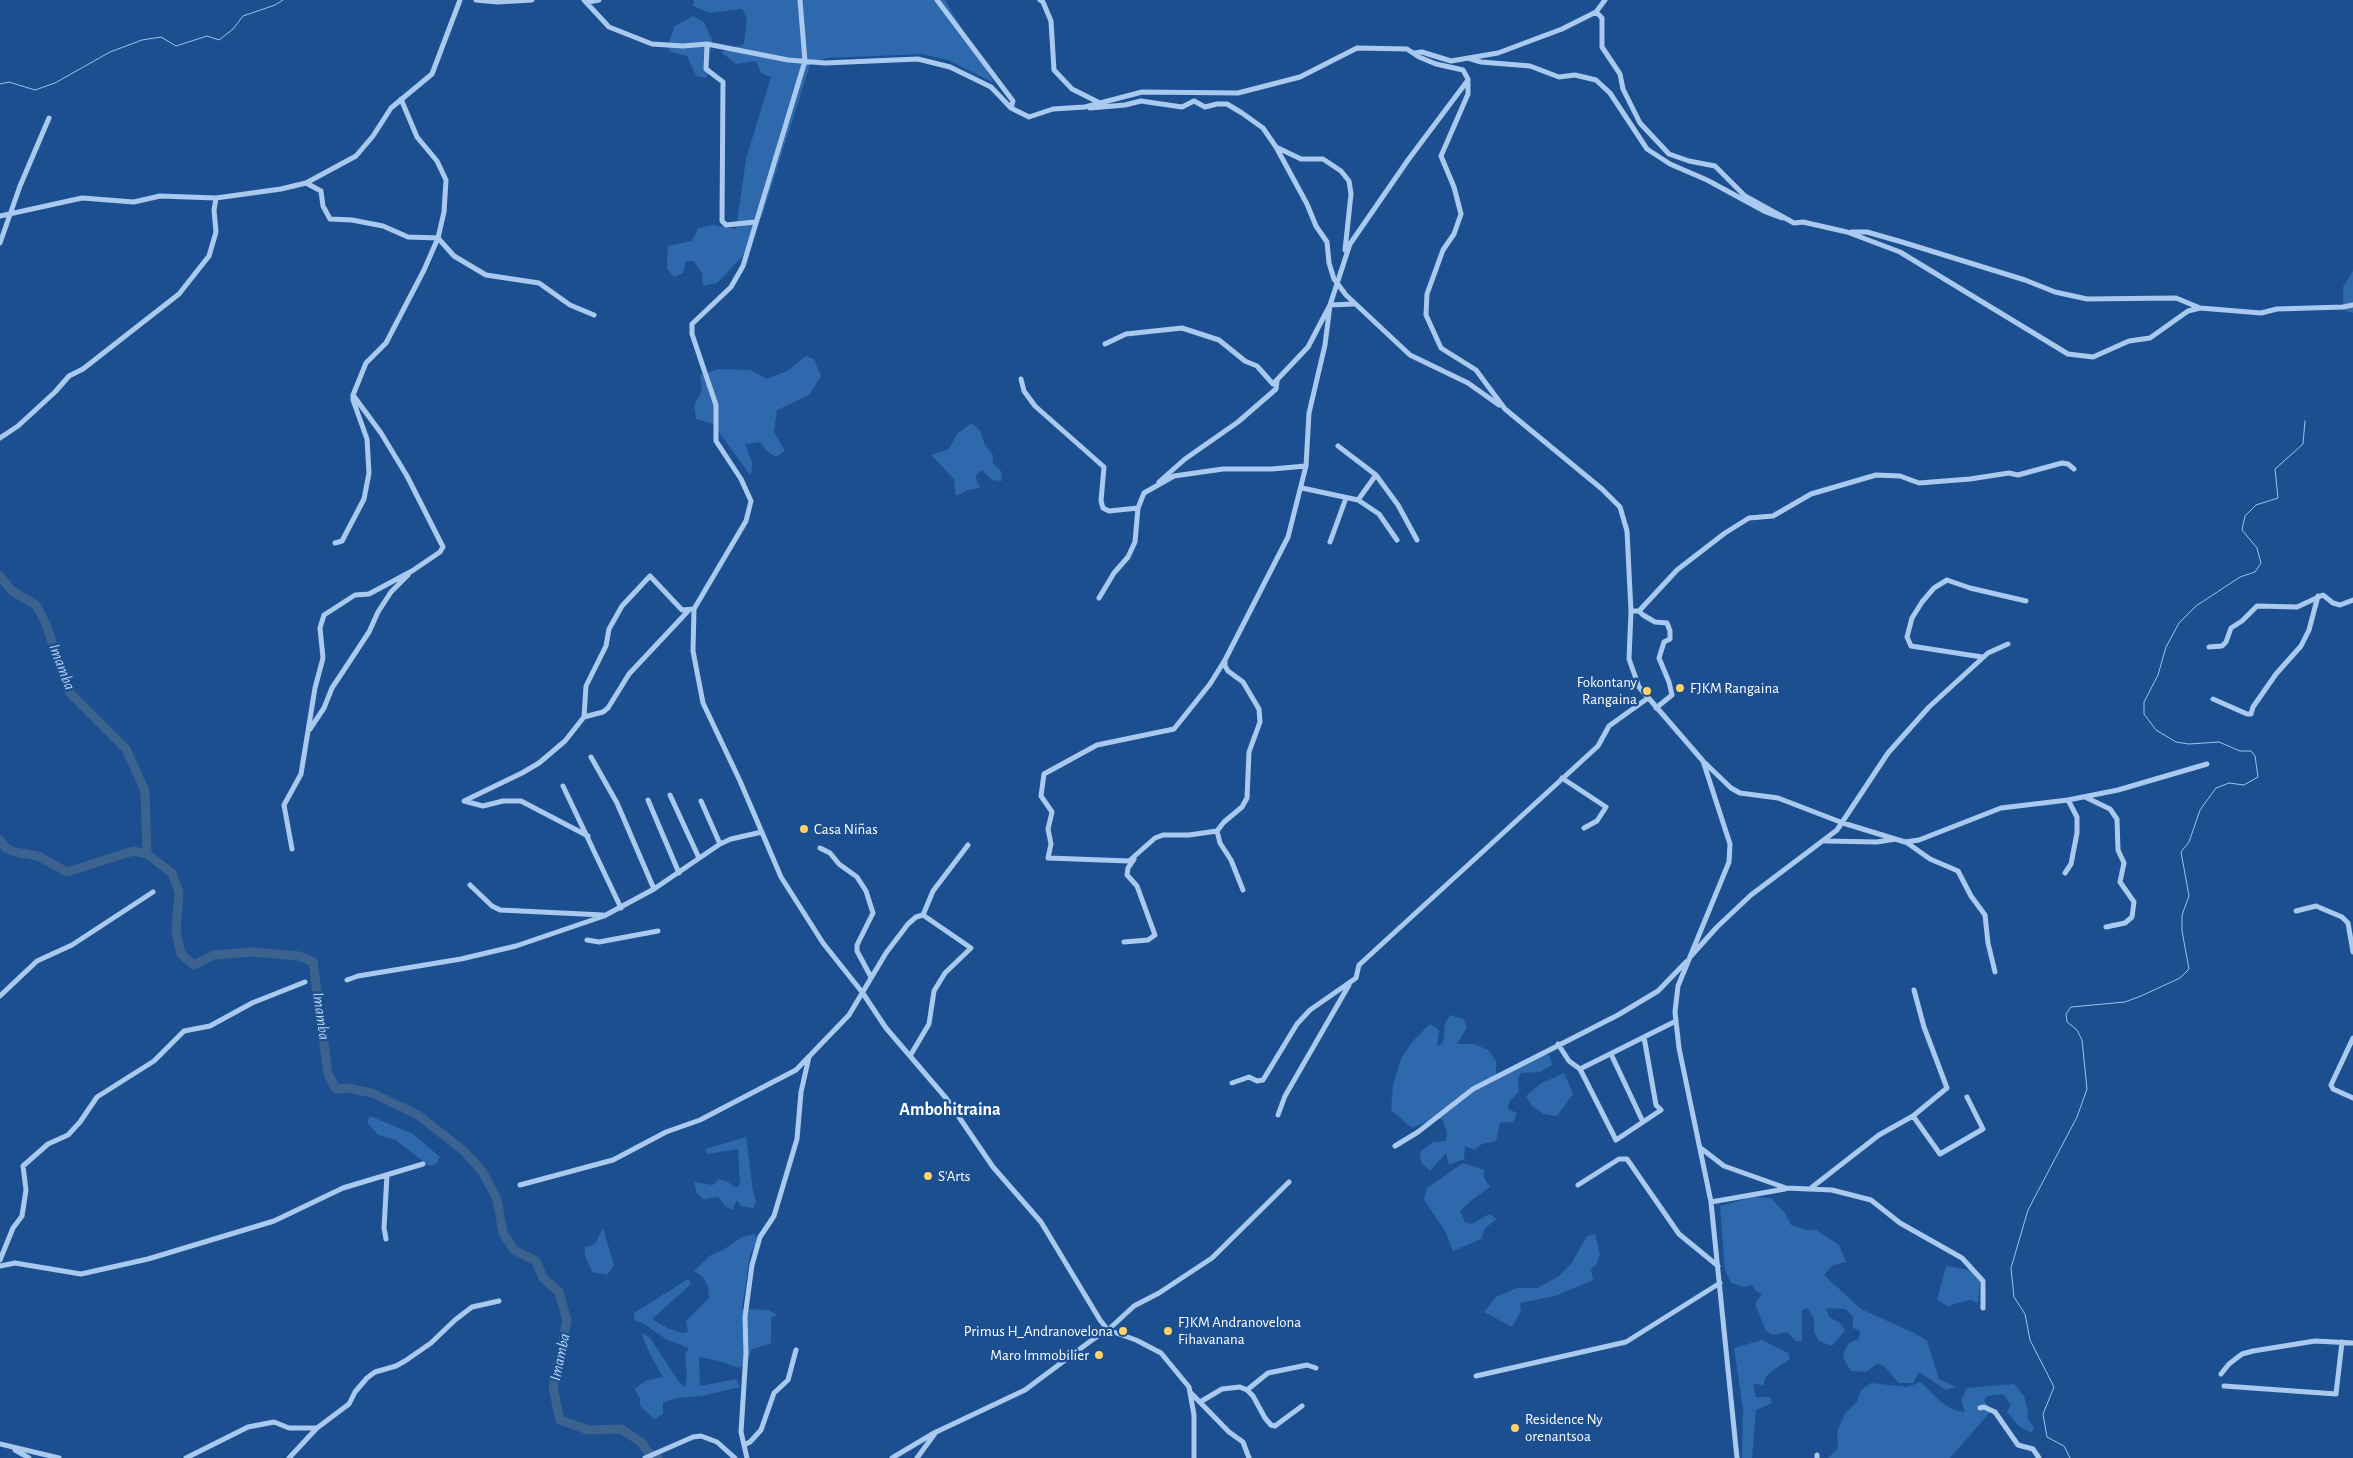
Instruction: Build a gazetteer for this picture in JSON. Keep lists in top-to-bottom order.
{
  "districts": ["Ambohitraina"],
  "water": ["Imamba"],
  "places": [
    "FJKM Rangaina",
    "Fokontany Rangaina",
    "Casa Niñas",
    "S'Arts",
    "Primus H_Andranovelona",
    "FJKM Andranovelona Fihavanana",
    "Maro Immobilier",
    "Residence Ny orenantsoa"
  ]
}
